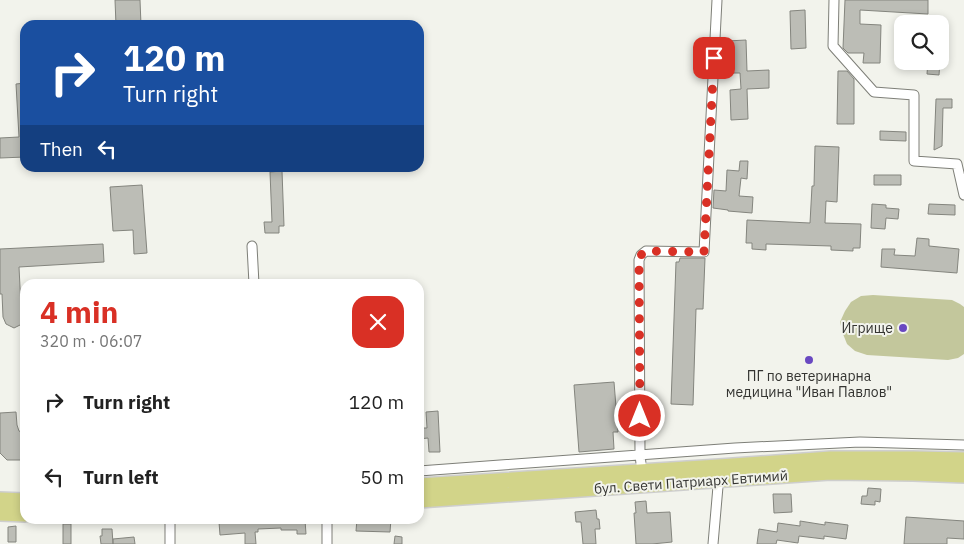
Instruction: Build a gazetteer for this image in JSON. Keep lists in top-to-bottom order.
{
  "streets": {
    "main road": ["бул. Свети Патриарх Евтимий"]
  },
  "places": ["Игрище", "ПГ по ветеринарна медицина \"Иван Павлов\""],
  "page": {
    "turn": ["120 m", "Turn right"],
    "then": "Then",
    "heading": ["4 min", "320 m · 06:07"],
    "list": [
      {
        "name": "Turn right",
        "value": "120 m"
      },
      {
        "name": "Turn left",
        "value": "50 m"
      }
    ]
  }
}
